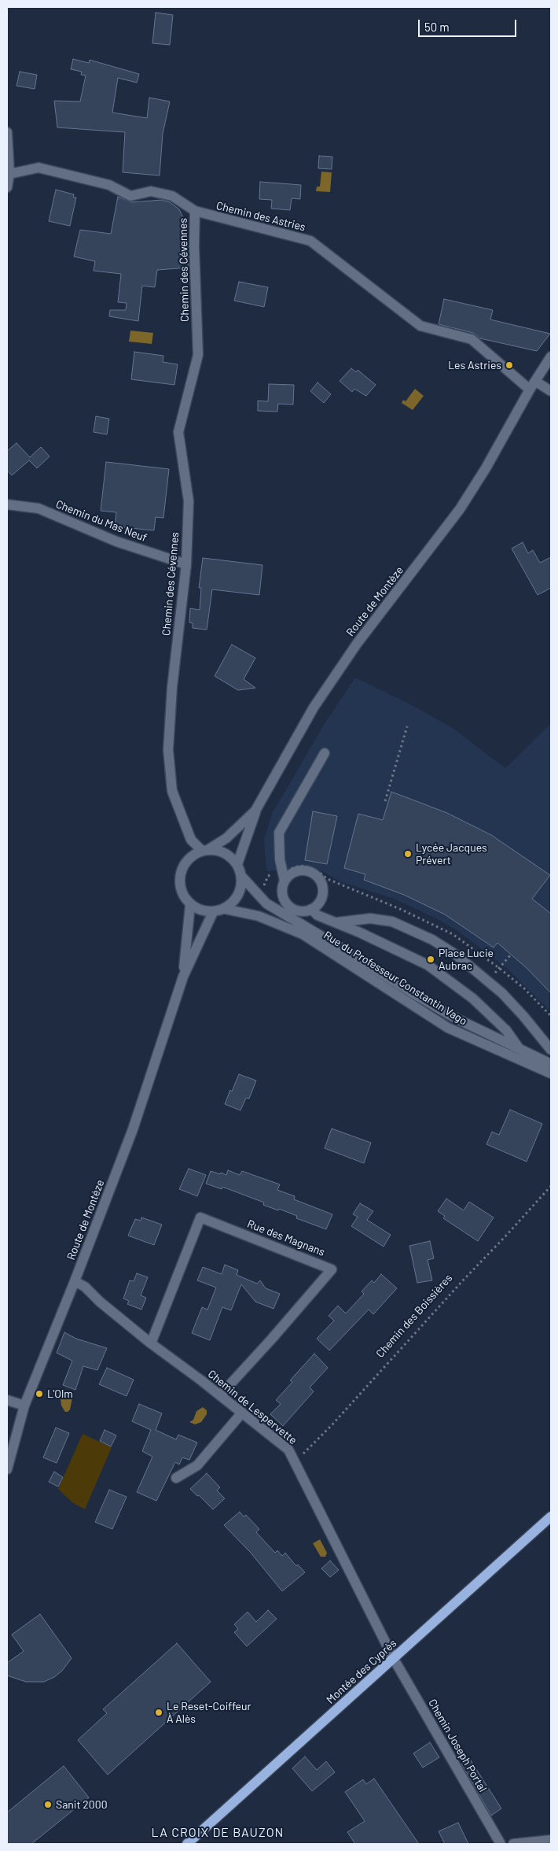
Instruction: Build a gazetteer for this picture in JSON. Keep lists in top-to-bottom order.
{
  "streets": {
    "main road": ["Montée des Cyprès"],
    "street": [
      "Chemin des Astries",
      "Chemin des Cévennes",
      "Chemin du Mas Neuf",
      "Route de Montèze",
      "Rue du Professeur Constantin Vago",
      "Rue des Magnans",
      "Chemin de Lespervette",
      "Chemin Joseph Portal"
    ],
    "path": ["Chemin des Boissières"]
  },
  "crossings": [
    ["Chemin des Astries", "Chemin des Cévennes"],
    ["Chemin des Astries", "Route de Montèze"],
    ["Chemin des Cévennes", "Chemin du Mas Neuf"],
    ["Chemin des Cévennes", "Route de Montèze"],
    ["Chemin des Cévennes", "Rue du Professeur Constantin Vago"],
    ["Route de Montèze", "Rue du Professeur Constantin Vago"],
    ["Route de Montèze", "Chemin de Lespervette"],
    ["Rue des Magnans", "Chemin de Lespervette"],
    ["Chemin des Boissières", "Chemin de Lespervette"],
    ["Chemin de Lespervette", "Montée des Cyprès"],
    ["Chemin de Lespervette", "Chemin Joseph Portal"],
    ["Montée des Cyprès", "Chemin Joseph Portal"]
  ],
  "districts": ["LA CROIX DE BAUZON"],
  "places": [
    "Les Astries",
    "Lycée Jacques Prévert",
    "Place Lucie Aubrac",
    "L'Olm",
    "Le Reset-Coiffeur À Alès",
    "Sanit 2000"
  ],
  "scale_bar": "50 m"
}
